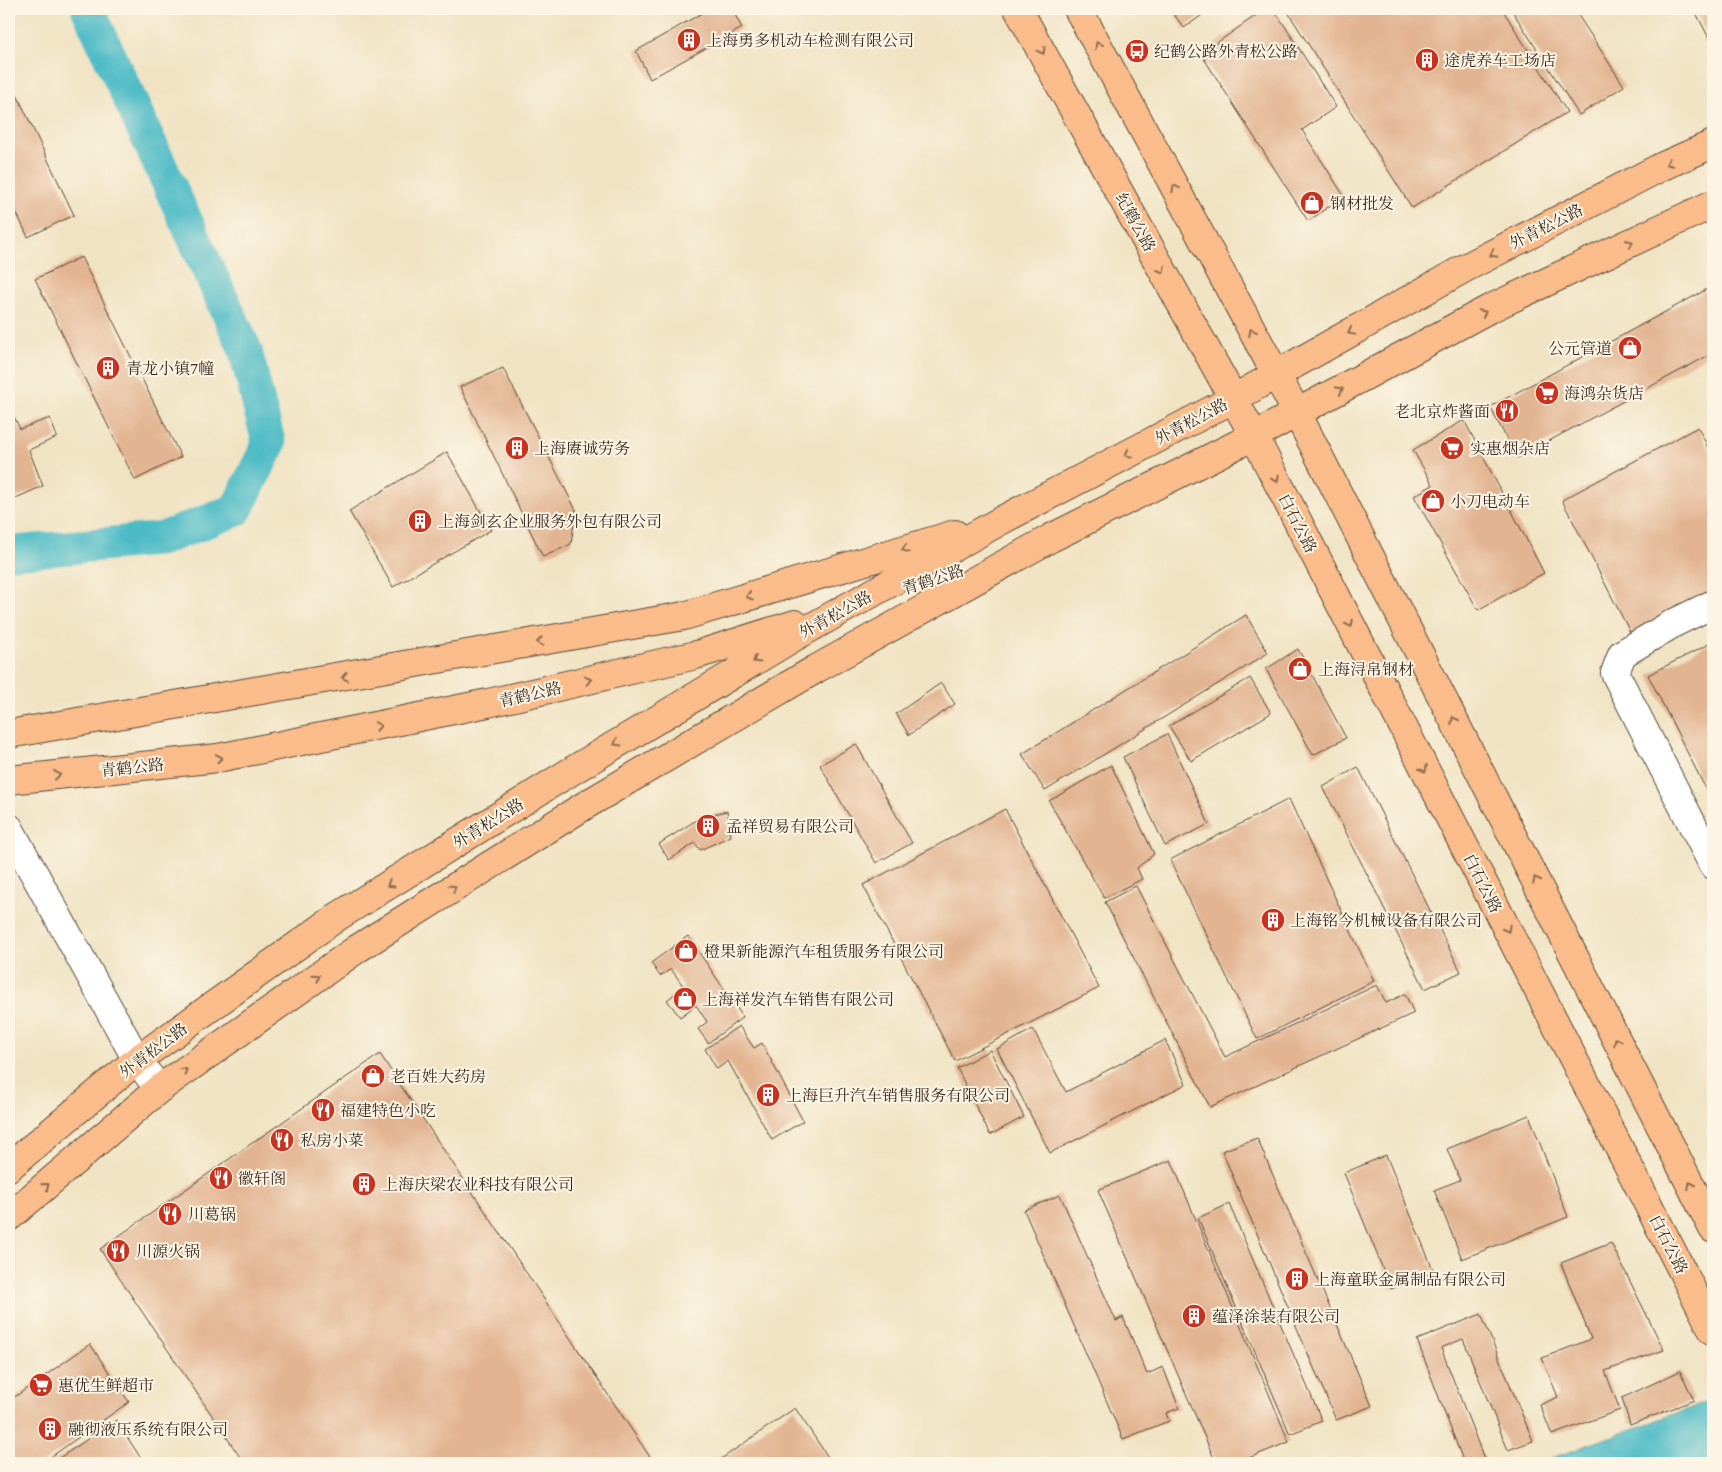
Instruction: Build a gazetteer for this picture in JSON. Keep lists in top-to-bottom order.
{
  "streets": {
    "main road": [
      "纪鹤公路",
      "外青松公路",
      "白石公路",
      "青鹤公路"
    ]
  },
  "crossings": [
    ["纪鹤公路", "外青松公路"],
    ["纪鹤公路", "白石公路"],
    ["外青松公路", "青鹤公路"]
  ],
  "places": {
    "building": [
      "上海勇多机动车检测有限公司",
      "途虎养车工场店",
      "青龙小镇7幢",
      "上海赓诚劳务",
      "上海剑玄企业服务外包有限公司",
      "孟祥贸易有限公司",
      "上海铭今机械设备有限公司",
      "上海巨升汽车销售服务有限公司",
      "上海庆梁农业科技有限公司",
      "上海童联金属制品有限公司",
      "蕴泽涂装有限公司",
      "融彻液压系统有限公司"
    ],
    "bus stop": ["纪鹤公路外青松公路"],
    "shop": [
      "钢材批发",
      "公元管道",
      "小刀电动车",
      "上海浔帛钢材",
      "橙果新能源汽车租赁服务有限公司",
      "上海祥发汽车销售有限公司",
      "老百姓大药房"
    ],
    "supermarket": ["海鸿杂货店", "实惠烟杂店", "惠优生鲜超市"],
    "restaurant": [
      "老北京炸酱面",
      "福建特色小吃",
      "私房小菜",
      "徽轩阁",
      "川葛锅",
      "川源火锅"
    ]
  }
}
